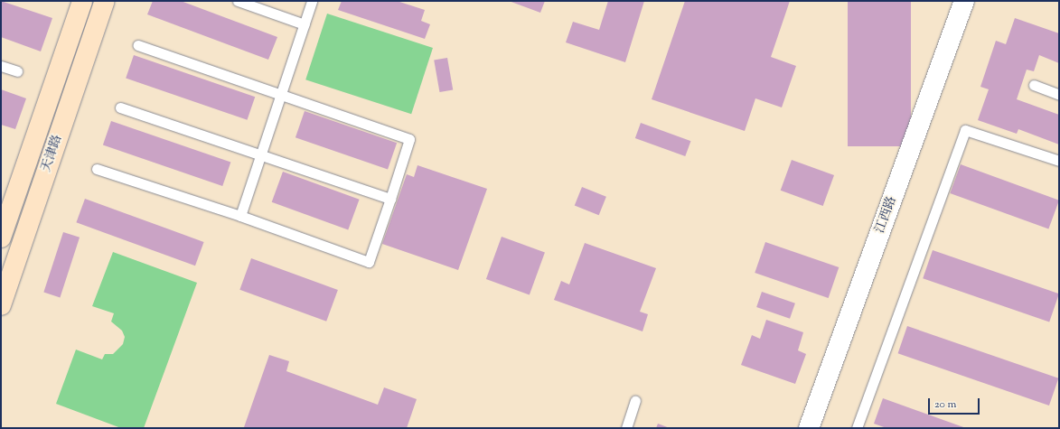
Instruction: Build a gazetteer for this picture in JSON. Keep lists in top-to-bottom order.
{
  "streets": {
    "main road": ["天津路"],
    "street": ["江西路"]
  },
  "scale_bar": "20 m"
}
